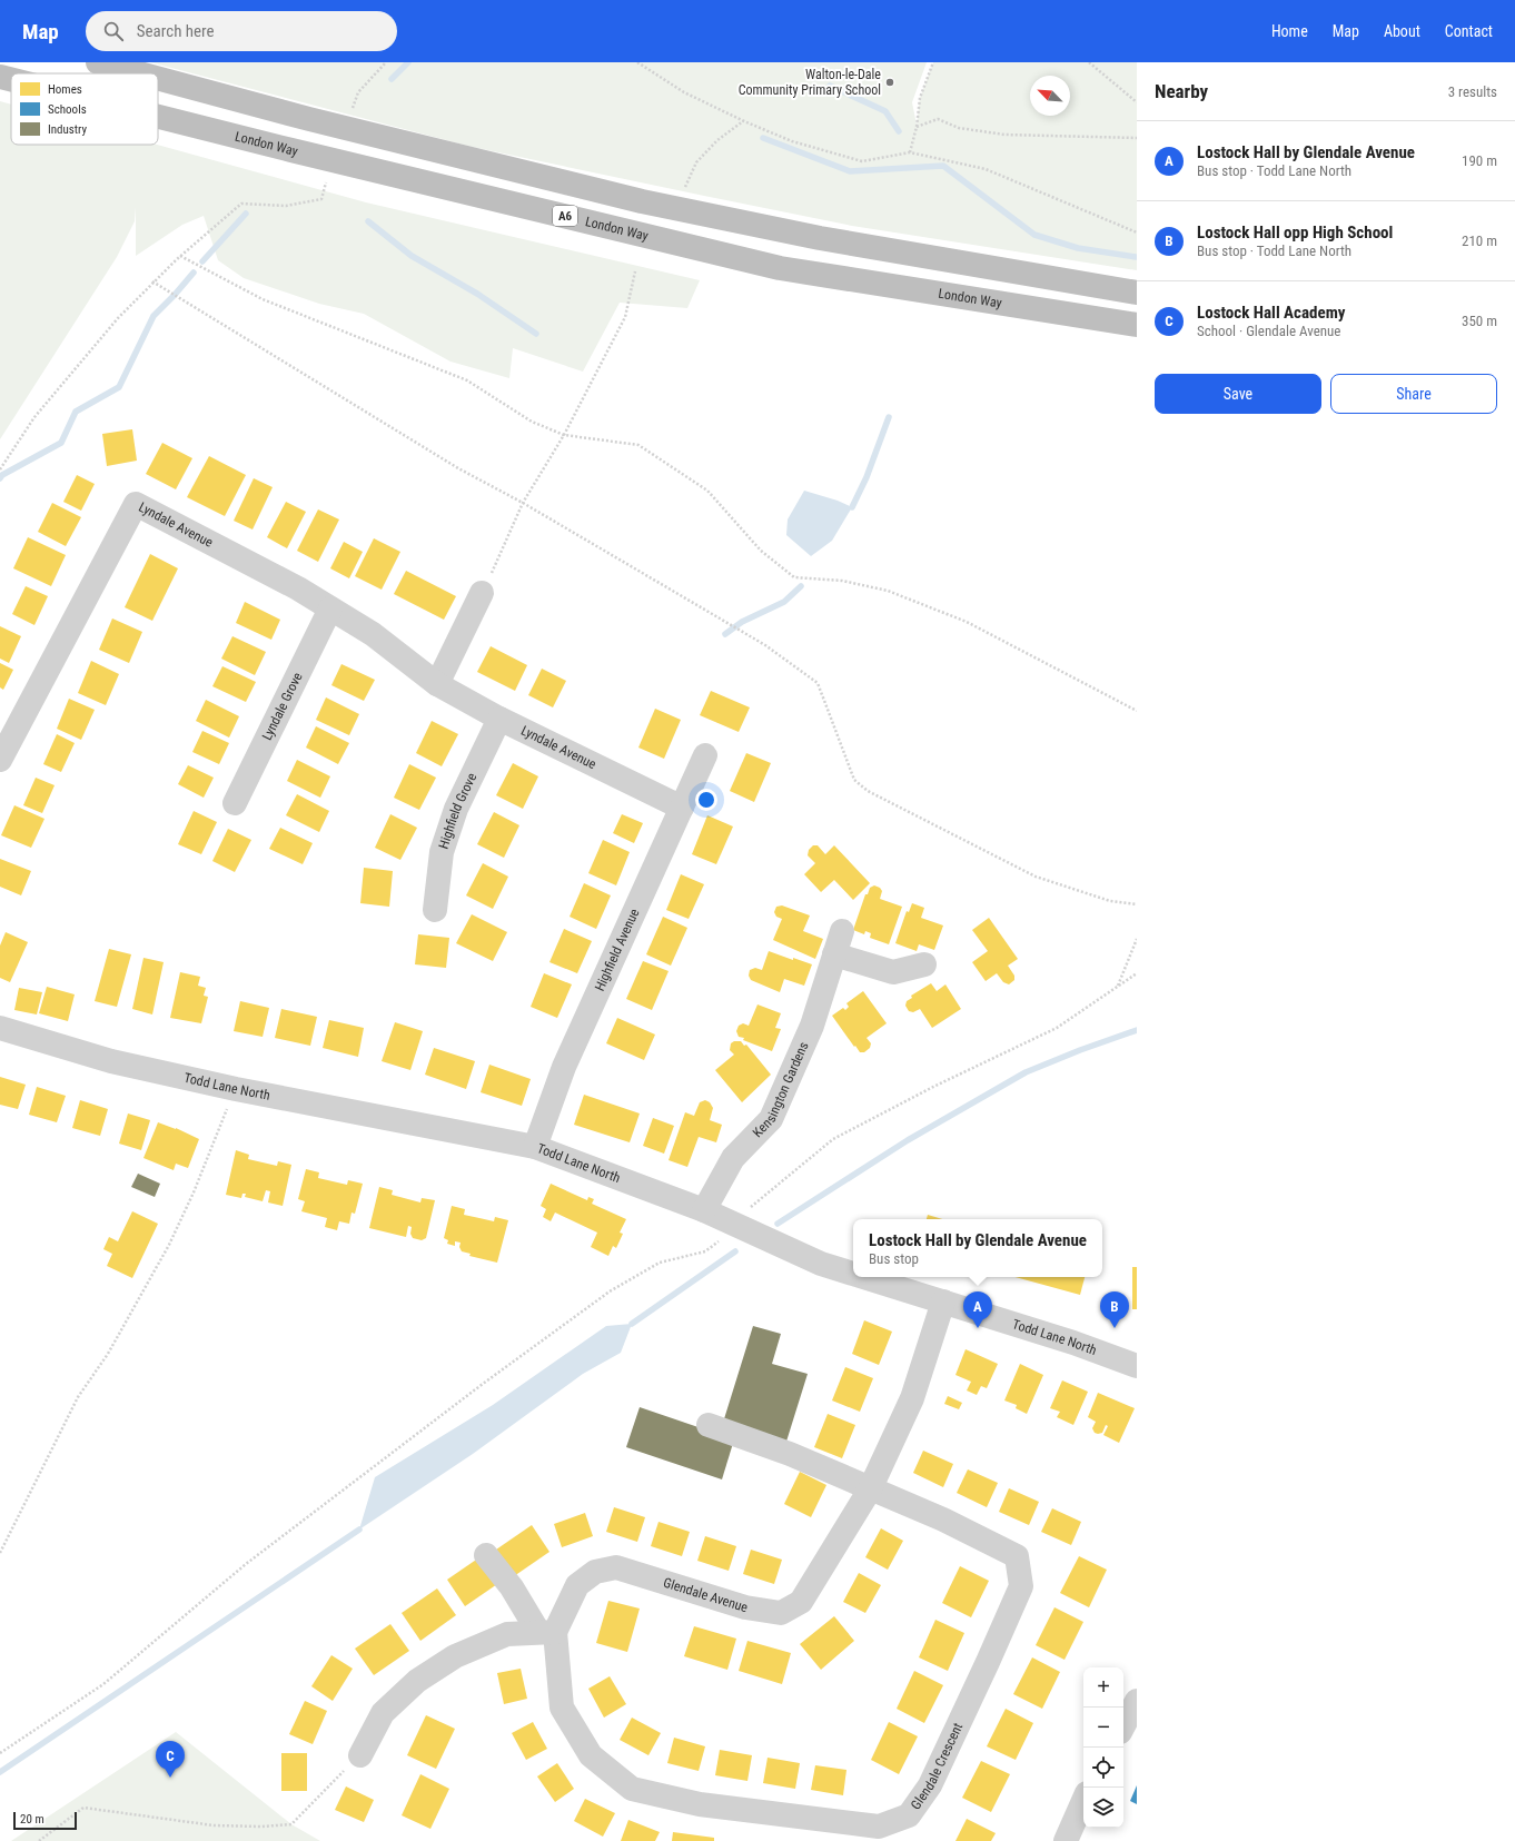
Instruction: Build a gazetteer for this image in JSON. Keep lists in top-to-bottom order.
{
  "streets": {
    "highway": ["London Way", "A6"],
    "street": [
      "Lyndale Avenue",
      "Lyndale Grove",
      "Highfield Grove",
      "Highfield Avenue",
      "Todd Lane North",
      "Kensington Gardens",
      "Glendale Avenue",
      "Glendale Crescent"
    ]
  },
  "crossings": [
    ["Lyndale Avenue", "Lyndale Grove"],
    ["Lyndale Avenue", "Highfield Grove"],
    ["Lyndale Avenue", "Highfield Avenue"],
    ["Highfield Avenue", "Todd Lane North"],
    ["Todd Lane North", "Kensington Gardens"],
    ["Todd Lane North", "Glendale Avenue"],
    ["Glendale Avenue", "Glendale Crescent"]
  ],
  "places": ["Walton-le-Dale Community Primary School"],
  "legend": ["Homes", "Schools", "Industry"],
  "scale_bar": "20 m",
  "north": "top left",
  "page": {
    "header": "Map",
    "search": "Search here",
    "nav": [
      "Home",
      "Map",
      "About",
      "Contact"
    ],
    "heading": ["Nearby", "3 results"],
    "list": [
      {
        "mark": "A",
        "name": "Lostock Hall by Glendale Avenue",
        "note": "Bus stop · Todd Lane North",
        "value": "190 m"
      },
      {
        "mark": "B",
        "name": "Lostock Hall opp High School",
        "note": "Bus stop · Todd Lane North",
        "value": "210 m"
      },
      {
        "mark": "C",
        "name": "Lostock Hall Academy",
        "note": "School · Glendale Avenue",
        "value": "350 m"
      }
    ],
    "buttons": ["Save", "Share"],
    "popup": ["Lostock Hall by Glendale Avenue", "Bus stop"],
    "pins": ["A", "B", "C"],
    "map_buttons": ["+", "−"],
    "scale": "20 m"
  }
}
